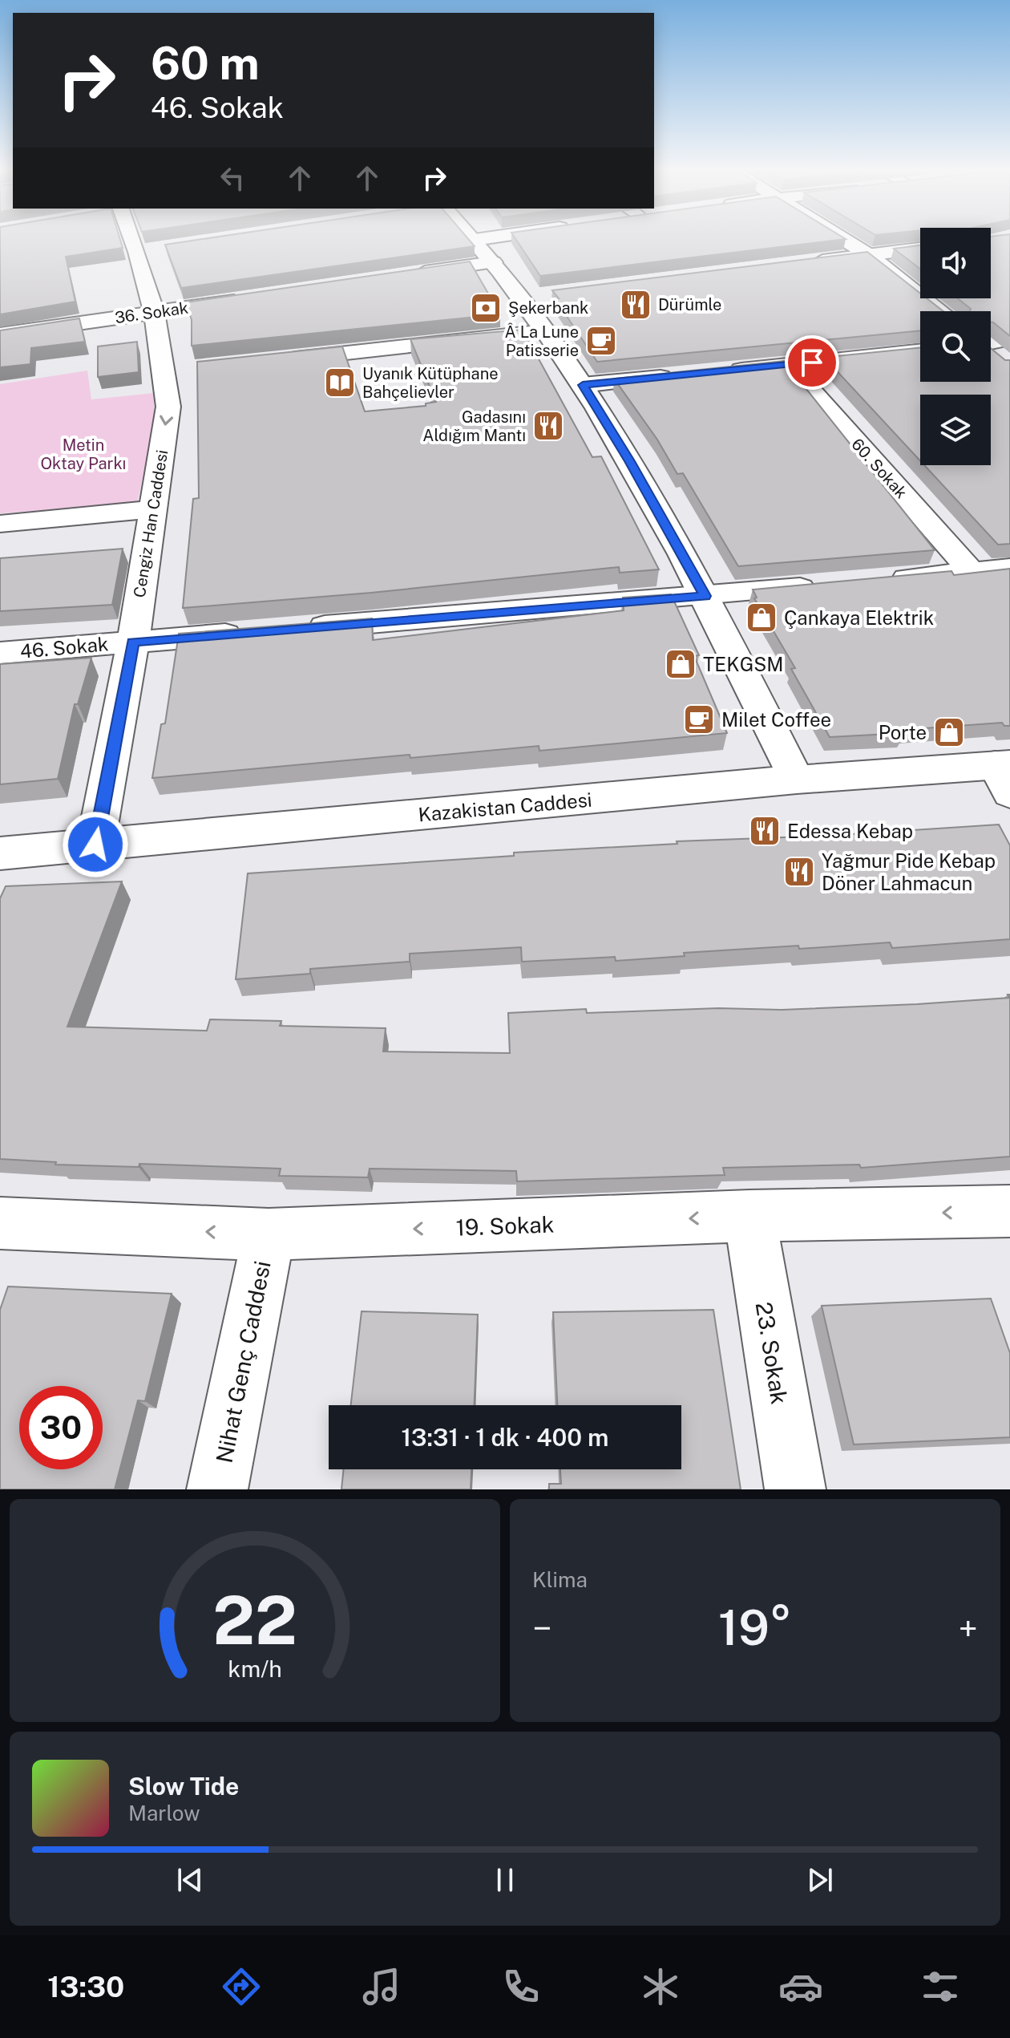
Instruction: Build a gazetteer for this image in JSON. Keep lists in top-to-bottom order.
{
  "streets": {
    "street": [
      "36. Sokak",
      "60. Sokak",
      "Cengiz Han Caddesi",
      "46. Sokak",
      "Kazakistan Caddesi",
      "19. Sokak",
      "23. Sokak",
      "Nihat Genç Caddesi"
    ]
  },
  "crossings": [
    ["36. Sokak", "Cengiz Han Caddesi"],
    ["Cengiz Han Caddesi", "46. Sokak"],
    ["Cengiz Han Caddesi", "Kazakistan Caddesi"],
    ["19. Sokak", "23. Sokak"],
    ["19. Sokak", "Nihat Genç Caddesi"]
  ],
  "one_way": ["19. Sokak"],
  "parks": ["Metin Oktay Parkı"],
  "places": {
    "restaurant": [
      "Dürümle",
      "Gadasını Aldığım Mantı",
      "Edessa Kebap",
      "Yağmur Pide Kebap Döner Lahmacun"
    ],
    "bank": ["Şekerbank"],
    "cafe": ["Â La Lune Patisserie", "Milet Coffee"],
    "library": ["Uyanık Kütüphane Bahçelievler"],
    "shop": ["Çankaya Elektrik", "TEKGSM", "Porte"]
  },
  "page": {
    "turn": ["60 m", "46. Sokak"],
    "limit": "30",
    "trip": "13:31 · 1 dk · 400 m",
    "tile": "Klima",
    "heat": ["−", "19°", "+"],
    "song": ["Slow Tide", "Marlow"],
    "tabs": "13:30",
    "gauge": ["22", "km/h"]
  }
}
